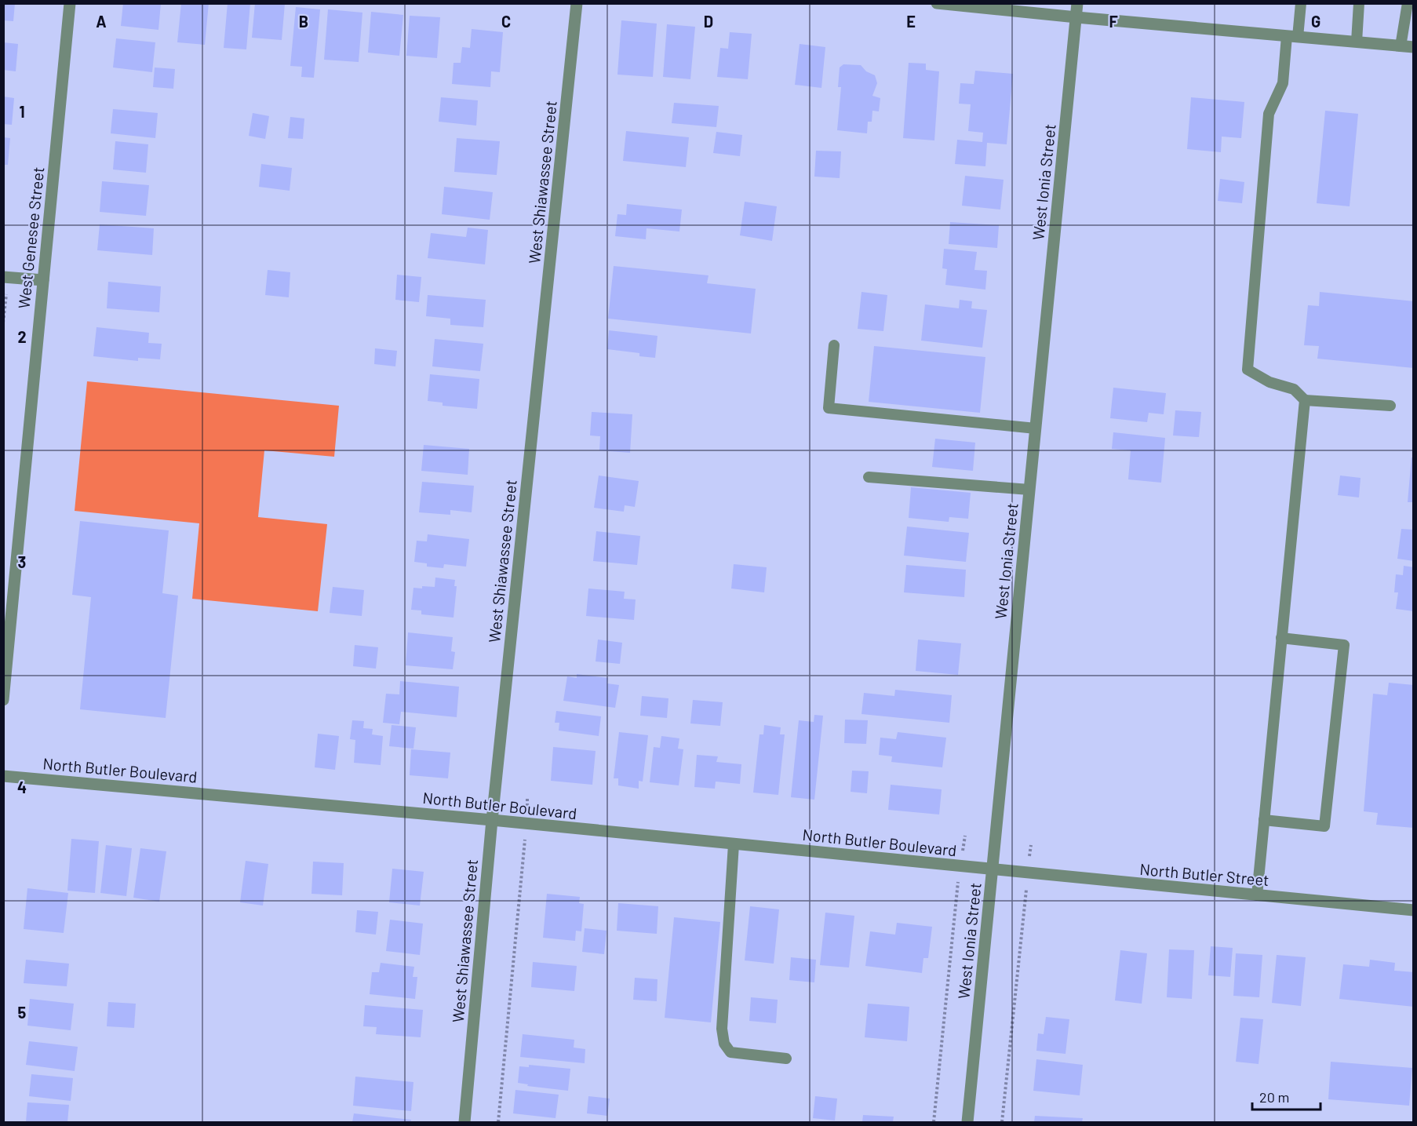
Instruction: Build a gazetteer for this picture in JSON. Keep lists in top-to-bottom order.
{
  "streets": {
    "street": [
      "West Shiawassee Street",
      "West Ionia Street",
      "West Genesee Street",
      "North Butler Boulevard",
      "North Butler Street"
    ]
  },
  "crossings": [
    ["West Shiawassee Street", "North Butler Boulevard"],
    ["West Ionia Street", "North Butler Boulevard"],
    ["West Ionia Street", "North Butler Street"],
    ["North Butler Boulevard", "North Butler Street"]
  ],
  "scale_bar": "20 m",
  "grid": {
    "columns": [
      "A",
      "B",
      "C",
      "D",
      "E",
      "F",
      "G"
    ],
    "rows": [
      "1",
      "2",
      "3",
      "4",
      "5"
    ]
  }
}
